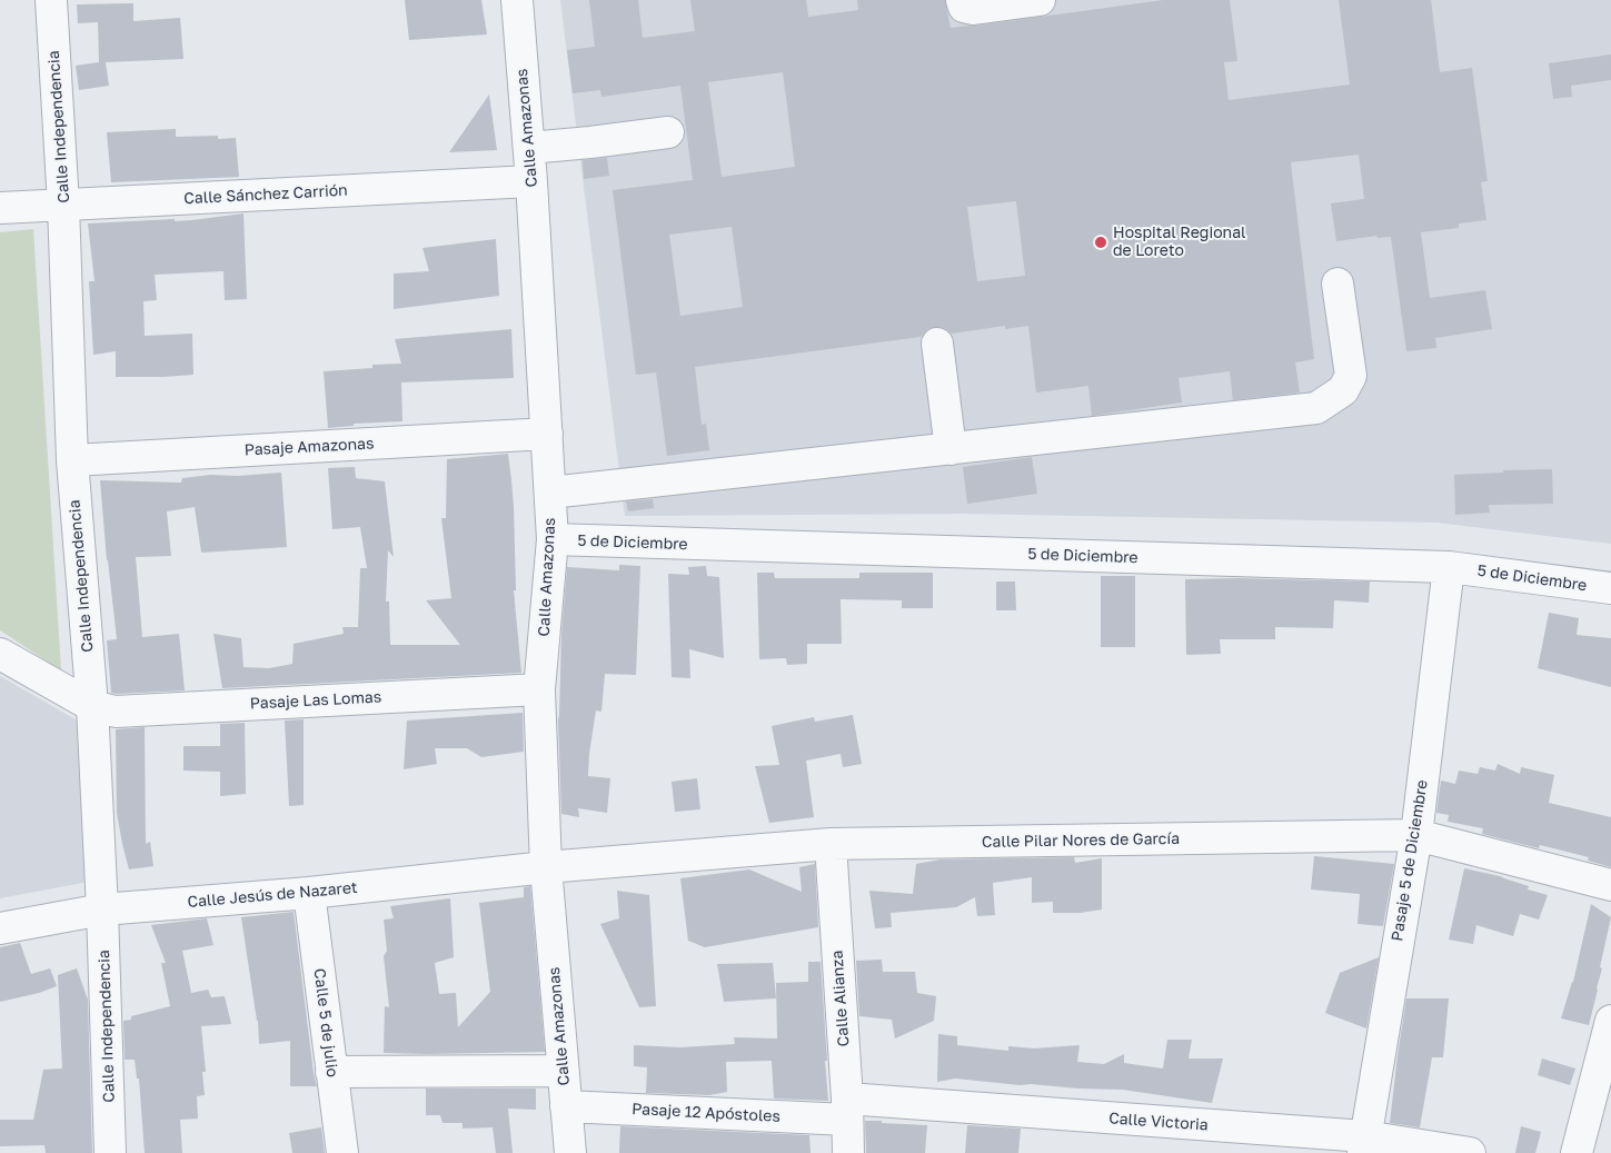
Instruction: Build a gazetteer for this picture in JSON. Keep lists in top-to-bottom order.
{
  "streets": {
    "street": [
      "Calle Independencia",
      "Calle Amazonas",
      "Calle Sánchez Carrión",
      "Pasaje Amazonas",
      "5 de Diciembre",
      "Pasaje Las Lomas",
      "Calle Pilar Nores de García",
      "Pasaje 5 de Diciembre",
      "Calle Jesús de Nazaret",
      "Calle Alianza",
      "Calle 5 de julio",
      "Pasaje 12 Apóstoles",
      "Calle Victoria"
    ]
  },
  "crossings": [
    ["Calle Independencia", "Calle Sánchez Carrión"],
    ["Calle Independencia", "Pasaje Amazonas"],
    ["Calle Independencia", "Pasaje Las Lomas"],
    ["Calle Independencia", "Calle Jesús de Nazaret"],
    ["Calle Amazonas", "Calle Sánchez Carrión"],
    ["Calle Amazonas", "Pasaje Amazonas"],
    ["Calle Amazonas", "5 de Diciembre"],
    ["Calle Amazonas", "Pasaje Las Lomas"],
    ["Calle Amazonas", "Calle Pilar Nores de García"],
    ["Calle Amazonas", "Calle Jesús de Nazaret"],
    ["Calle Amazonas", "Pasaje 12 Apóstoles"],
    ["5 de Diciembre", "Pasaje 5 de Diciembre"],
    ["Calle Pilar Nores de García", "Pasaje 5 de Diciembre"],
    ["Calle Pilar Nores de García", "Calle Jesús de Nazaret"],
    ["Calle Pilar Nores de García", "Calle Alianza"],
    ["Pasaje 5 de Diciembre", "Calle Victoria"],
    ["Calle Jesús de Nazaret", "Calle 5 de julio"],
    ["Calle Alianza", "Pasaje 12 Apóstoles"],
    ["Calle Alianza", "Calle Victoria"],
    ["Pasaje 12 Apóstoles", "Calle Victoria"]
  ],
  "places": ["Hospital Regional de Loreto"]
}
